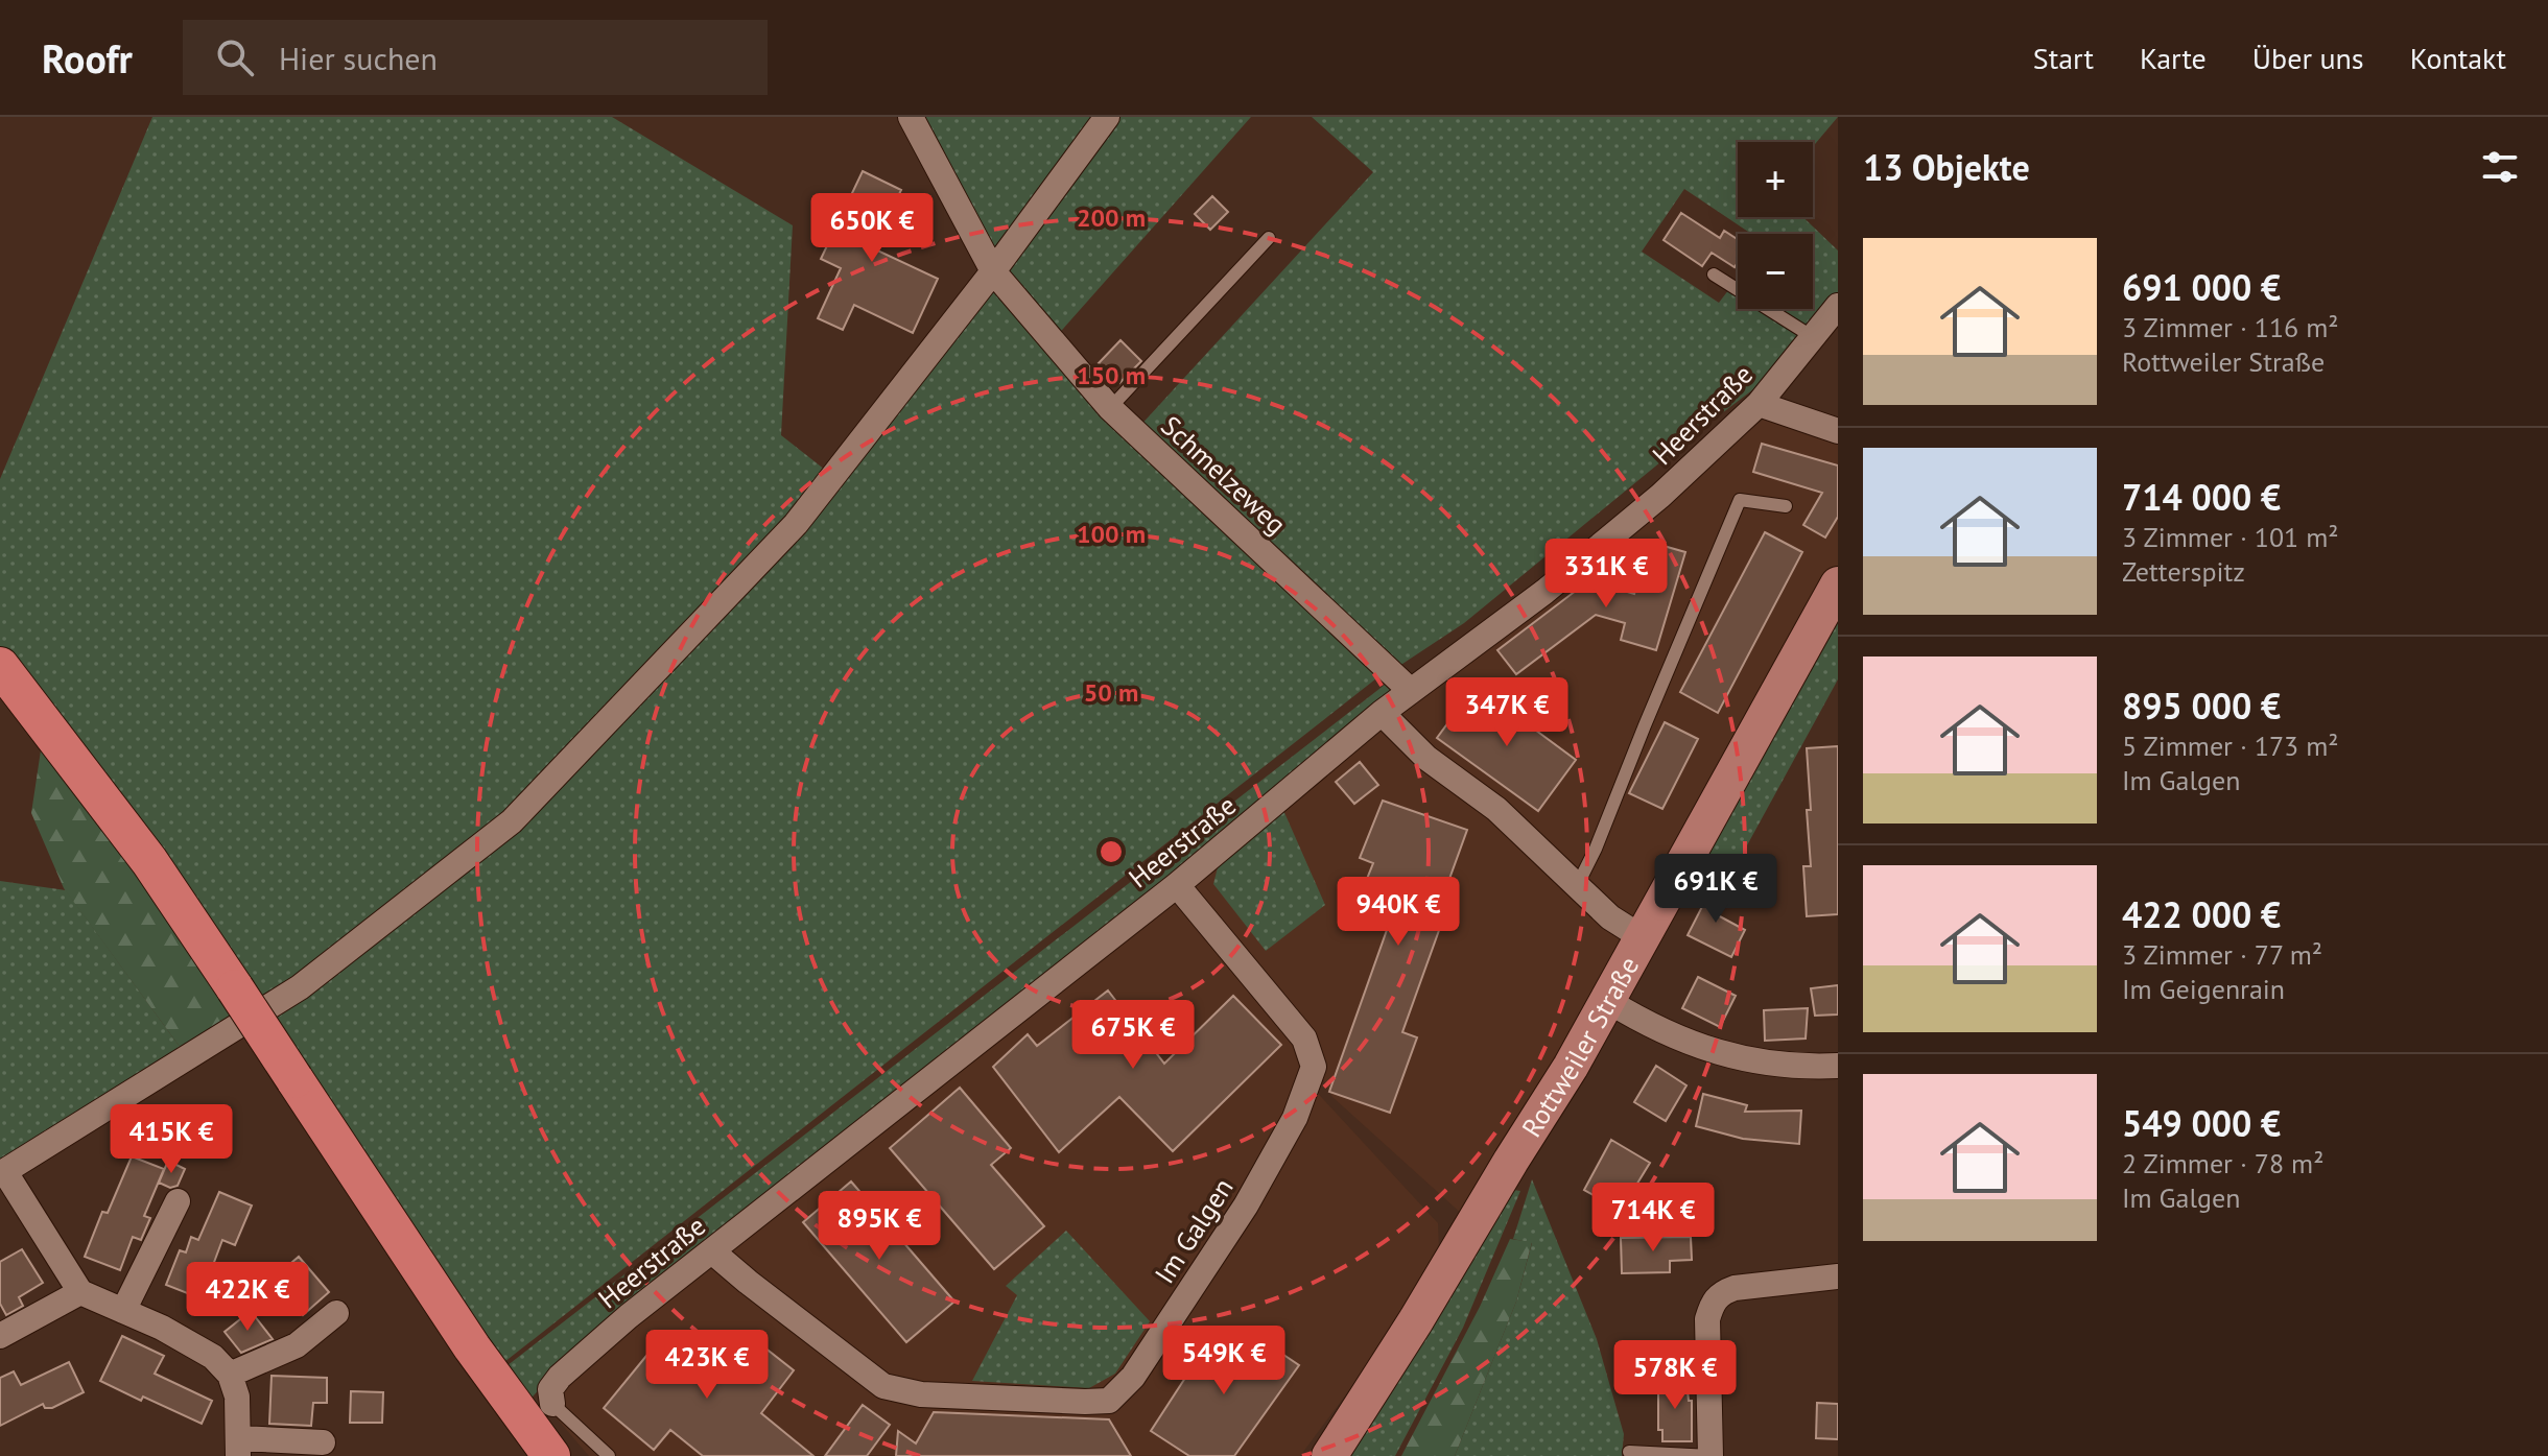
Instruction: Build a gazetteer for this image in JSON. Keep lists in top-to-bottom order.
{
  "streets": {
    "street": [
      "Heerstraße",
      "Schmelzeweg",
      "Rottweiler Straße",
      "Im Galgen"
    ]
  },
  "crossings": [
    ["Heerstraße", "Schmelzeweg"],
    ["Heerstraße", "Im Galgen"]
  ],
  "page": {
    "header": "Roofr",
    "search": "Hier suchen",
    "nav": [
      "Start",
      "Karte",
      "Über uns",
      "Kontakt"
    ],
    "heading": "13 Objekte",
    "map_buttons": ["+", "−"],
    "price": [
      "650K €",
      "331K €",
      "347K €",
      "691K €",
      "940K €",
      "675K €",
      "415K €",
      "714K €",
      "895K €",
      "422K €",
      "549K €",
      "423K €",
      "578K €"
    ],
    "list": [
      {
        "name": "691 000 €",
        "note": "3 Zimmer · 116 m² · Rottweiler Straße"
      },
      {
        "name": "714 000 €",
        "note": "3 Zimmer · 101 m² · Zetterspitz"
      },
      {
        "name": "895 000 €",
        "note": "5 Zimmer · 173 m² · Im Galgen"
      },
      {
        "name": "422 000 €",
        "note": "3 Zimmer · 77 m² · Im Geigenrain"
      },
      {
        "name": "549 000 €",
        "note": "2 Zimmer · 78 m² · Im Galgen"
      }
    ]
  },
  "rings": [
    "200 m",
    "150 m",
    "100 m",
    "50 m"
  ]
}
